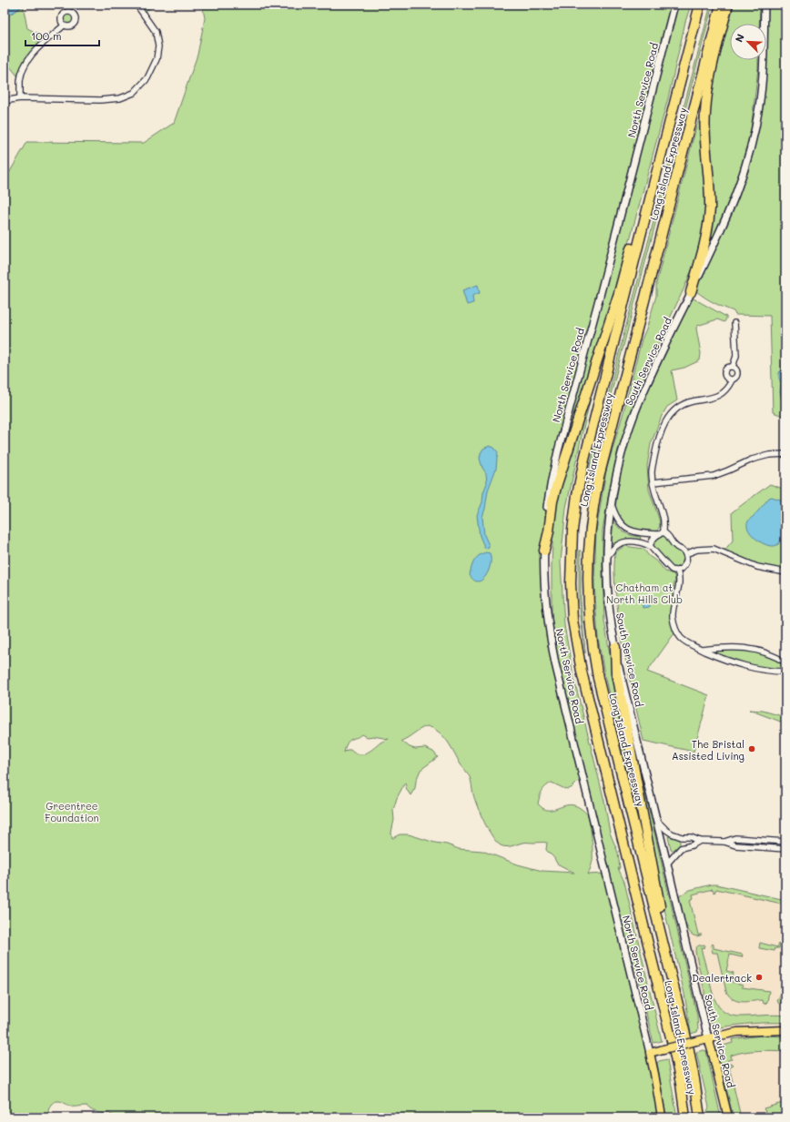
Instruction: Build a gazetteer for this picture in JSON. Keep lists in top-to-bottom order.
{
  "streets": {
    "highway": ["Long Island Expressway"],
    "main road": ["North Service Road", "South Service Road"]
  },
  "parks": ["Chatham at North Hills Club", "Greentree Foundation"],
  "places": ["The Bristal Assisted Living", "Dealertrack"],
  "scale_bar": "100 m",
  "north": "top left"
}
